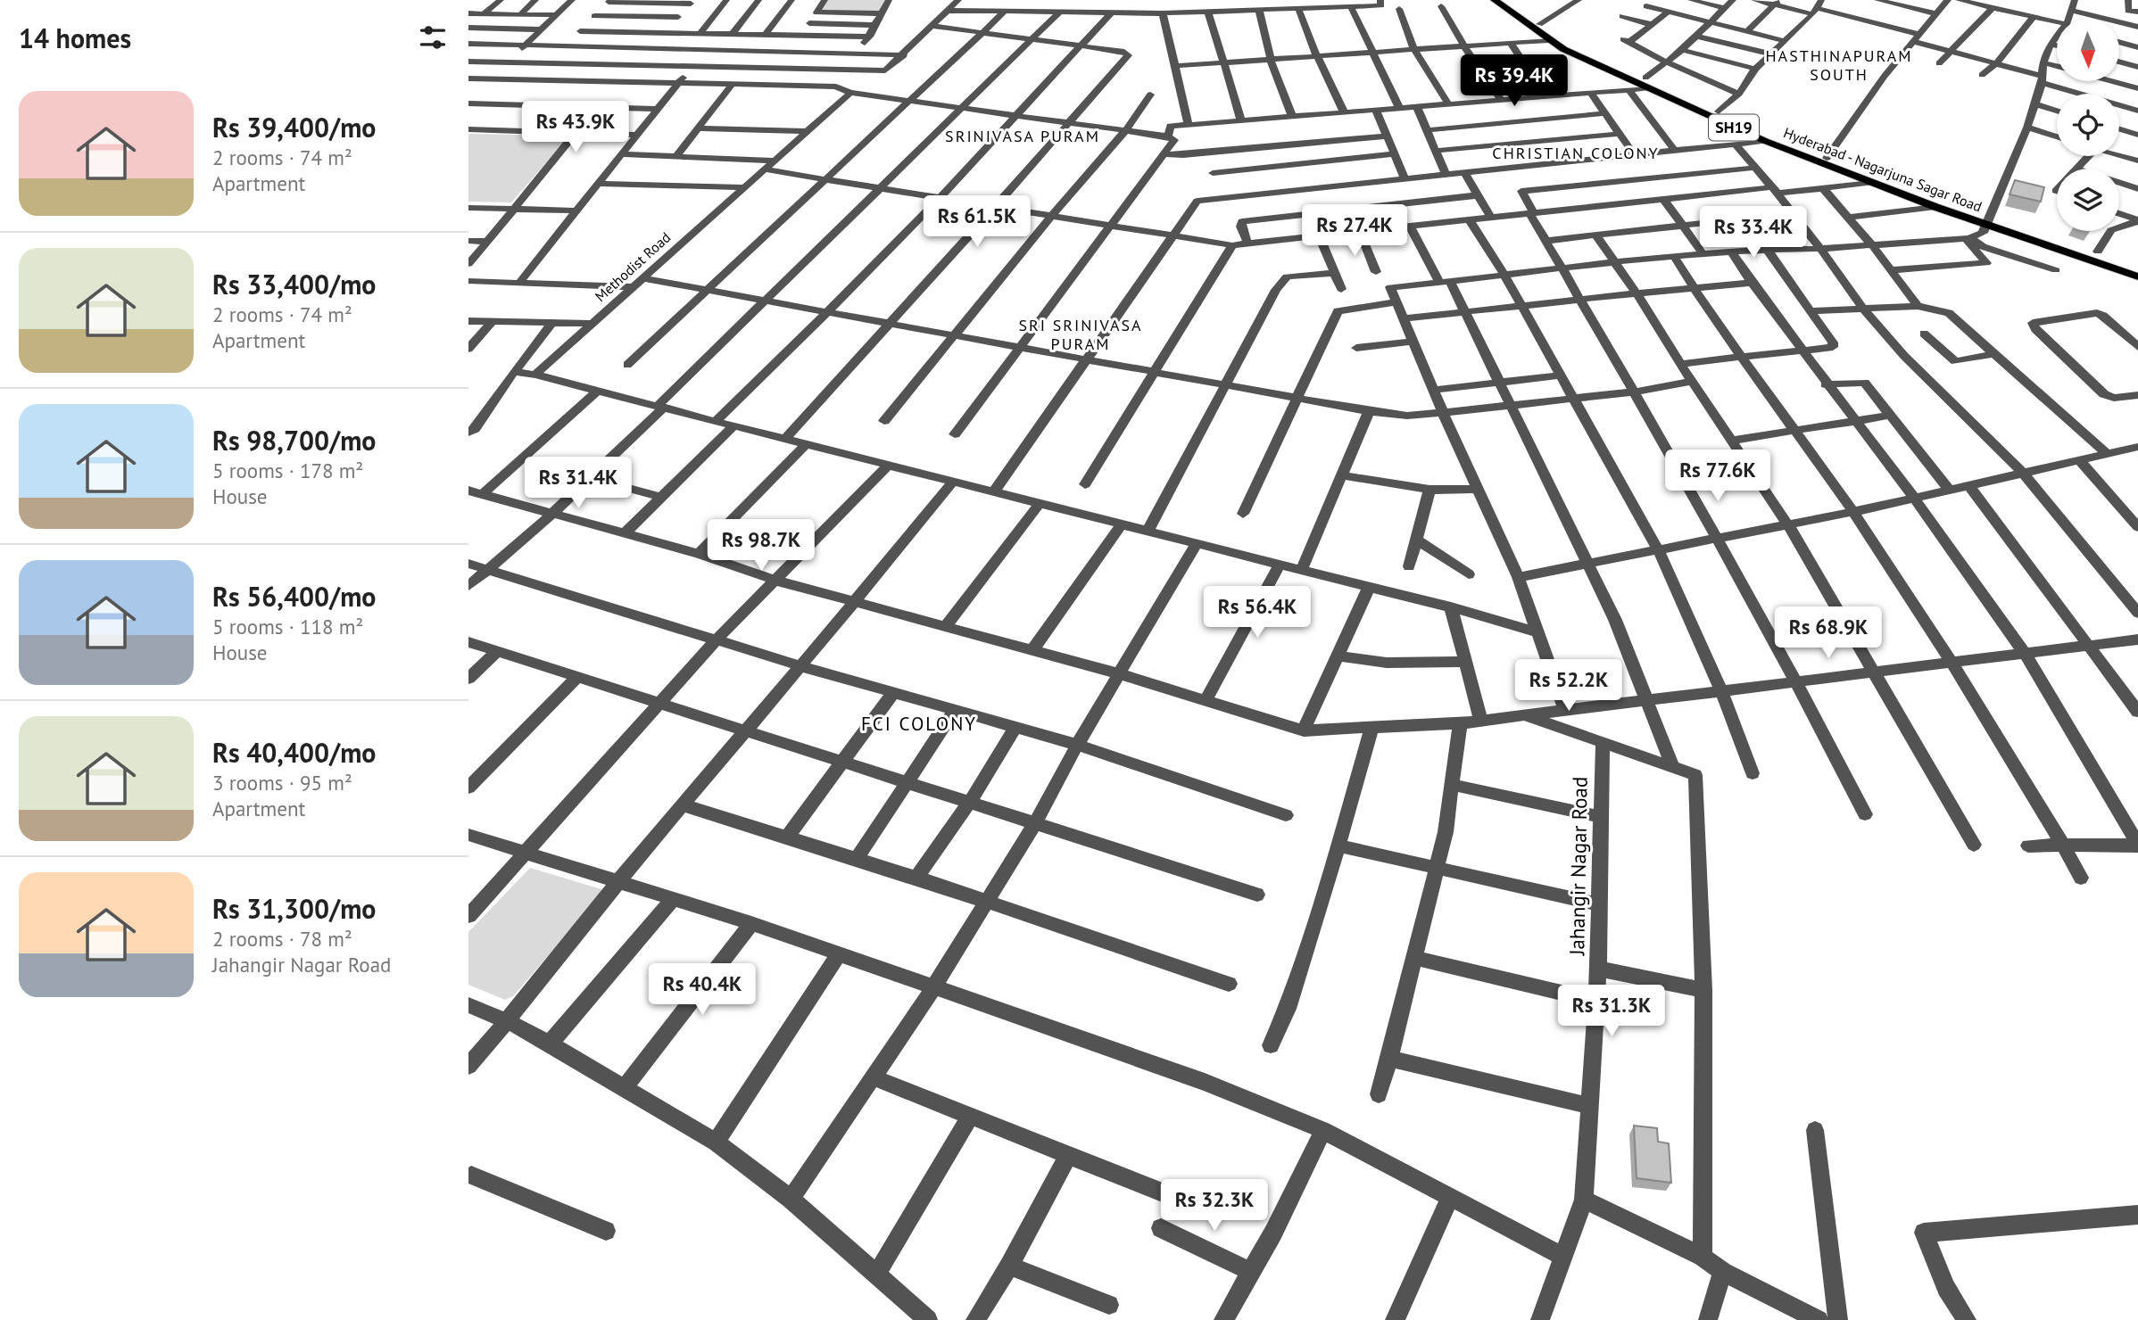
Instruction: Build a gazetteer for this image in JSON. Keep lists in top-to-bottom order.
{
  "streets": {
    "main road": ["SH19", "Hyderabad - Nagarjuna Sagar Road"],
    "street": ["Methodist Road", "Jahangir Nagar Road"]
  },
  "districts": [
    "HASTHINAPURAM SOUTH",
    "SRINIVASA PURAM",
    "CHRISTIAN COLONY",
    "SRI SRINIVASA PURAM",
    "FCI COLONY"
  ],
  "north": "bottom",
  "page": {
    "heading": "14 homes",
    "price": [
      "Rs 39.4K",
      "Rs 43.9K",
      "Rs 61.5K",
      "Rs 27.4K",
      "Rs 33.4K",
      "Rs 77.6K",
      "Rs 31.4K",
      "Rs 98.7K",
      "Rs 56.4K",
      "Rs 68.9K",
      "Rs 52.2K",
      "Rs 40.4K",
      "Rs 31.3K",
      "Rs 32.3K"
    ],
    "list": [
      {
        "name": "Rs 39,400/mo",
        "note": "2 rooms · 74 m² · Apartment"
      },
      {
        "name": "Rs 33,400/mo",
        "note": "2 rooms · 74 m² · Apartment"
      },
      {
        "name": "Rs 98,700/mo",
        "note": "5 rooms · 178 m² · House"
      },
      {
        "name": "Rs 56,400/mo",
        "note": "5 rooms · 118 m² · House"
      },
      {
        "name": "Rs 40,400/mo",
        "note": "3 rooms · 95 m² · Apartment"
      },
      {
        "name": "Rs 31,300/mo",
        "note": "2 rooms · 78 m² · Jahangir Nagar Road"
      }
    ]
  }
}
